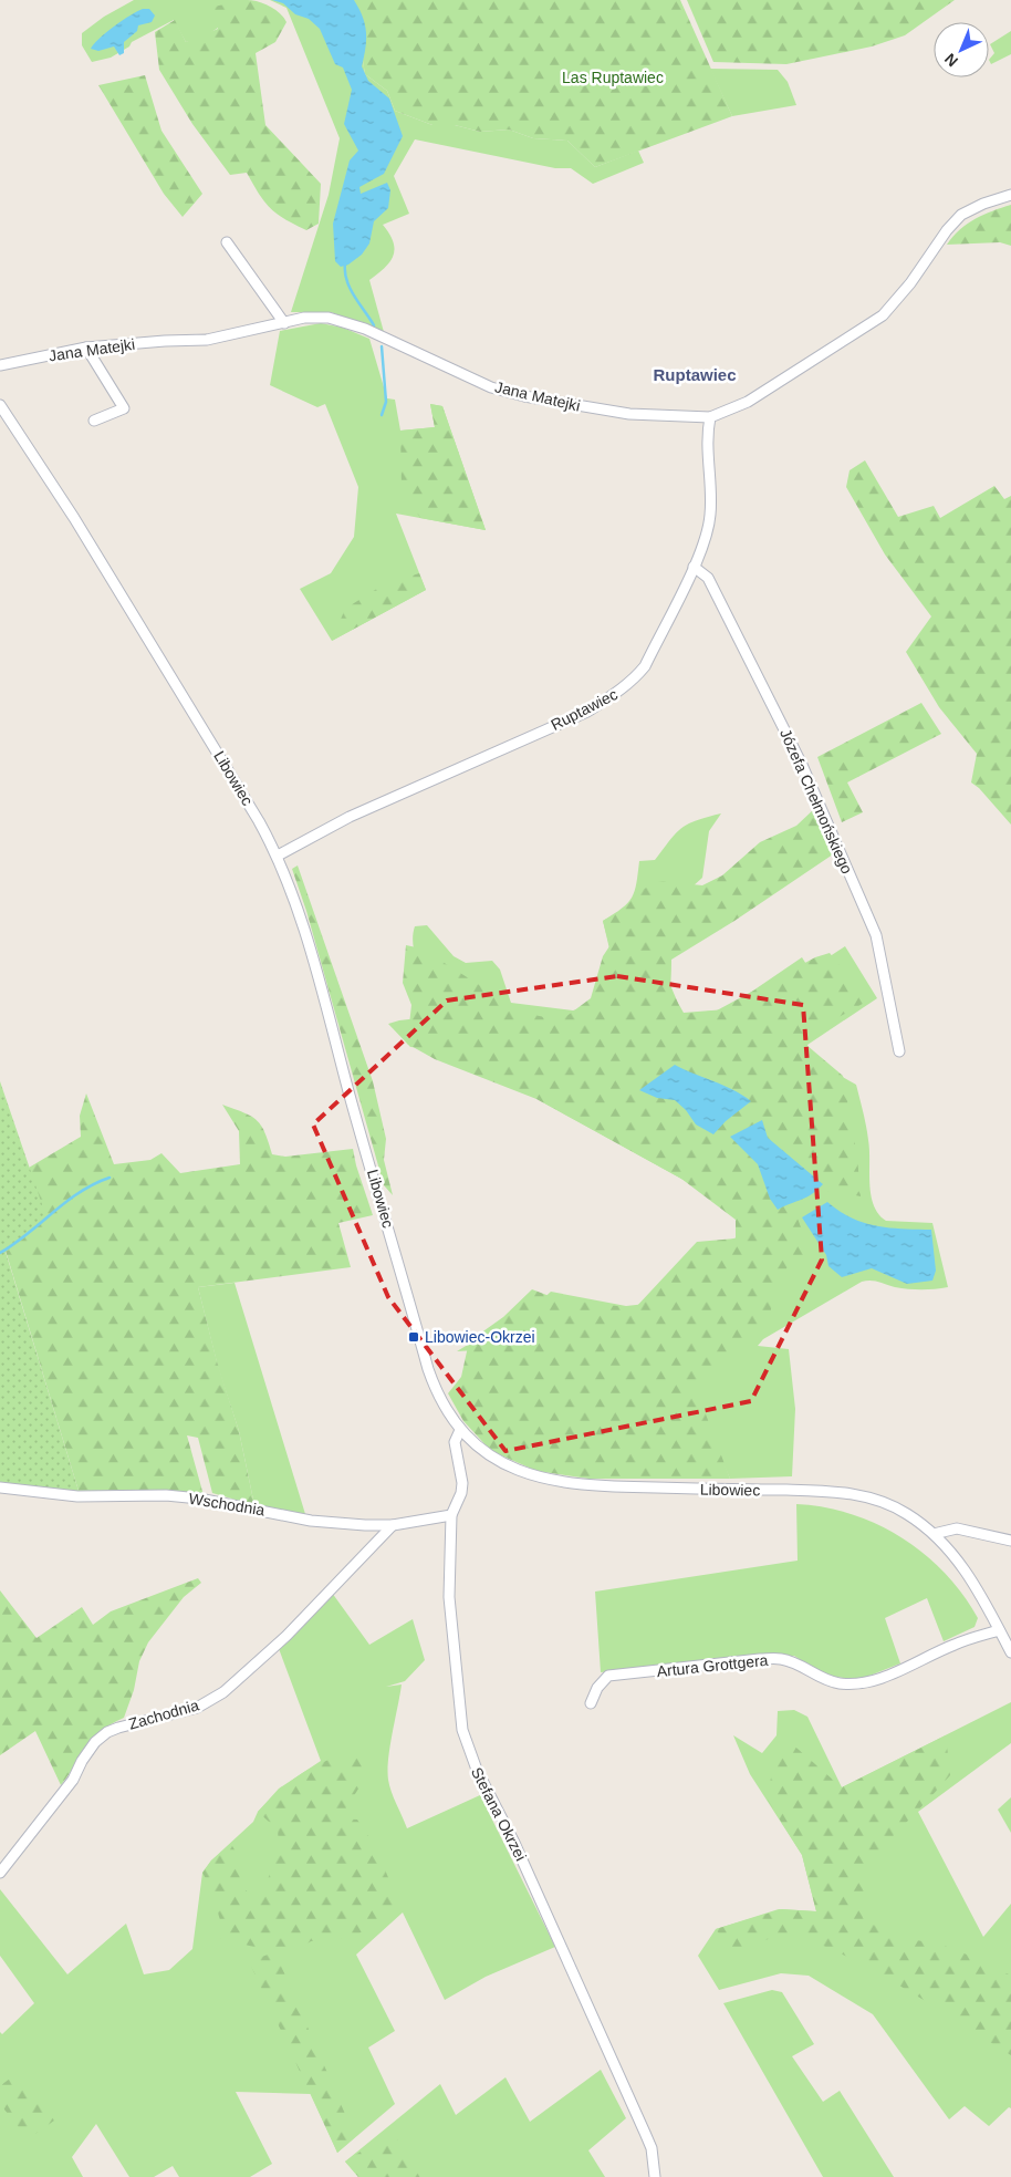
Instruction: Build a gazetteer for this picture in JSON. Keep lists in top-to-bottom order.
{
  "streets": {
    "street": [
      "Jana Matejki",
      "Ruptawiec",
      "Libowiec",
      "Józefa Chełmońskiego",
      "Wschodnia",
      "Artura Grottgera",
      "Zachodnia",
      "Stefana Okrzei"
    ]
  },
  "crossings": [
    ["Jana Matejki", "Ruptawiec"],
    ["Ruptawiec", "Libowiec"],
    ["Ruptawiec", "Józefa Chełmońskiego"],
    ["Libowiec", "Artura Grottgera"],
    ["Libowiec", "Stefana Okrzei"],
    ["Wschodnia", "Zachodnia"],
    ["Wschodnia", "Stefana Okrzei"]
  ],
  "districts": ["Ruptawiec"],
  "parks": ["Las Ruptawiec"],
  "places": {
    "transit": ["Libowiec-Okrzei"]
  },
  "north": "bottom left"
}
